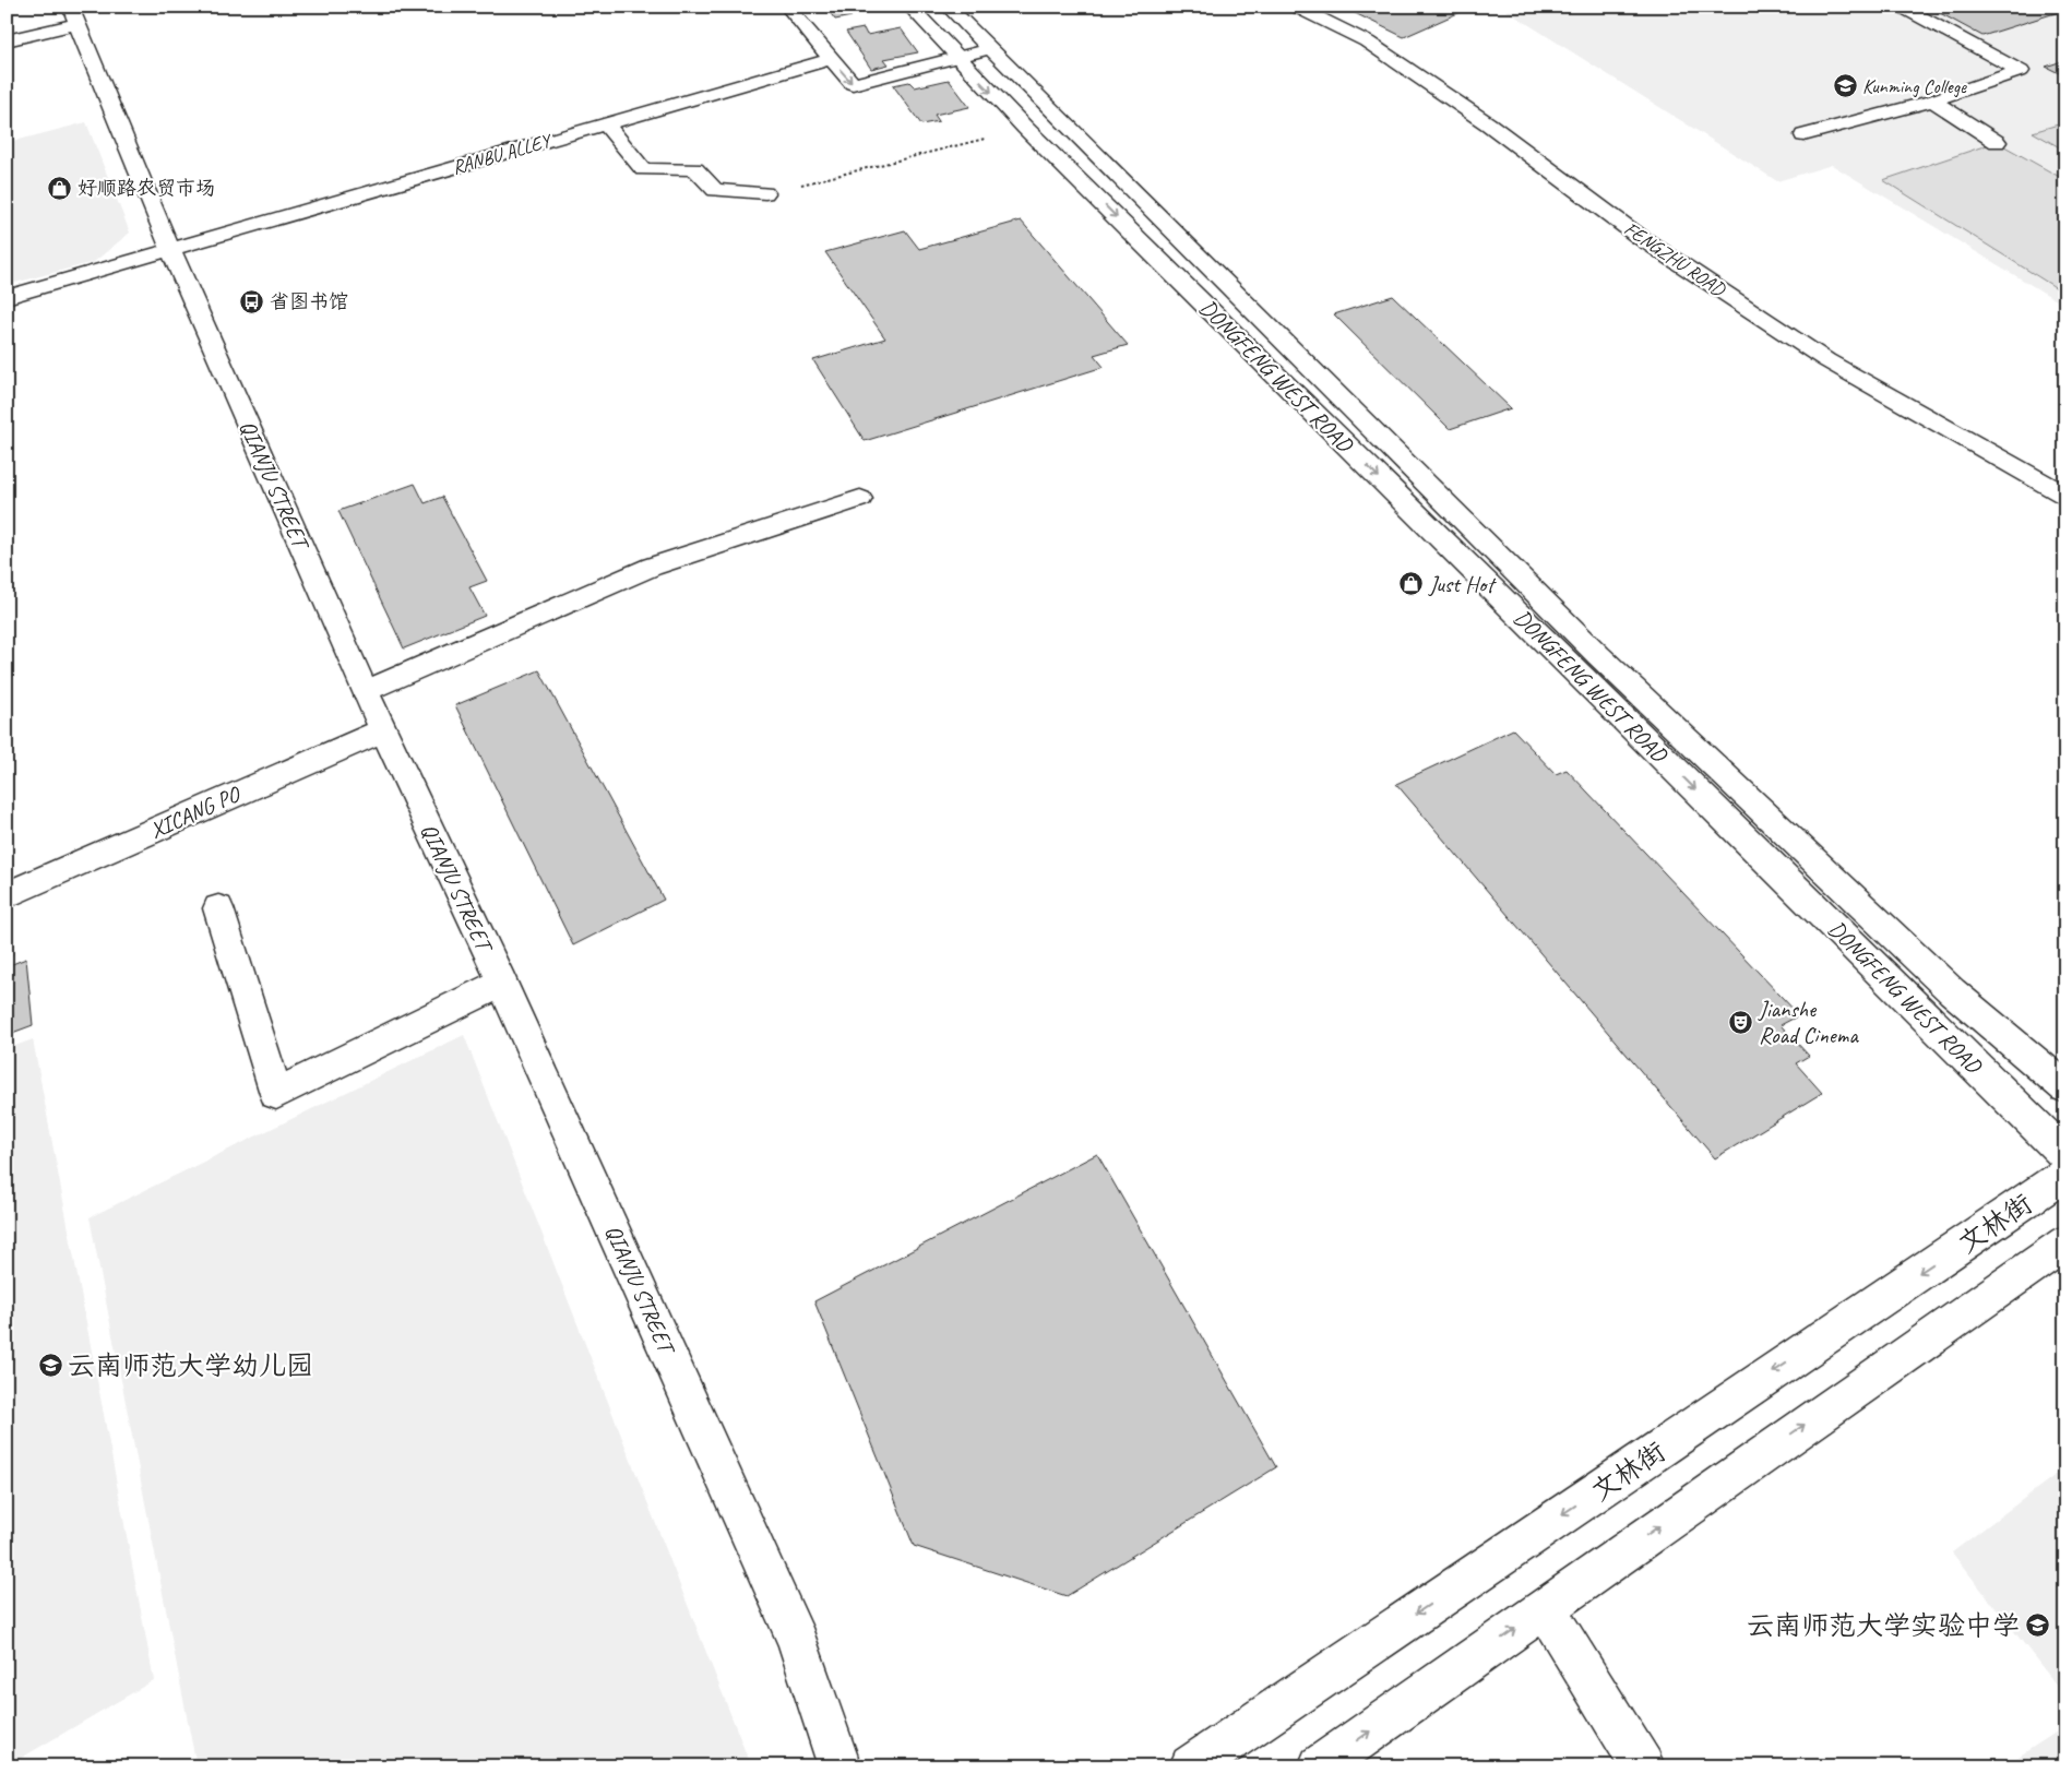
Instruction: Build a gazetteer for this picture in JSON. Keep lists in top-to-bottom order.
{
  "streets": {
    "street": [
      "RANBU ALLEY",
      "FENGZHU ROAD",
      "DONGFENG WEST ROAD",
      "QIANJU STREET",
      "XICANG PO",
      "文林街"
    ]
  },
  "crossings": [
    ["RANBU ALLEY", "QIANJU STREET"],
    ["QIANJU STREET", "XICANG PO"]
  ],
  "places": {
    "school or university": ["Kunming College", "云南师范大学幼儿园", "云南师范大学实验中学"],
    "shop": ["好顺路农贸市场", "Just Hot"],
    "bus stop": ["省图书馆"],
    "theatre": ["Jianshe Road Cinema"]
  }
}
